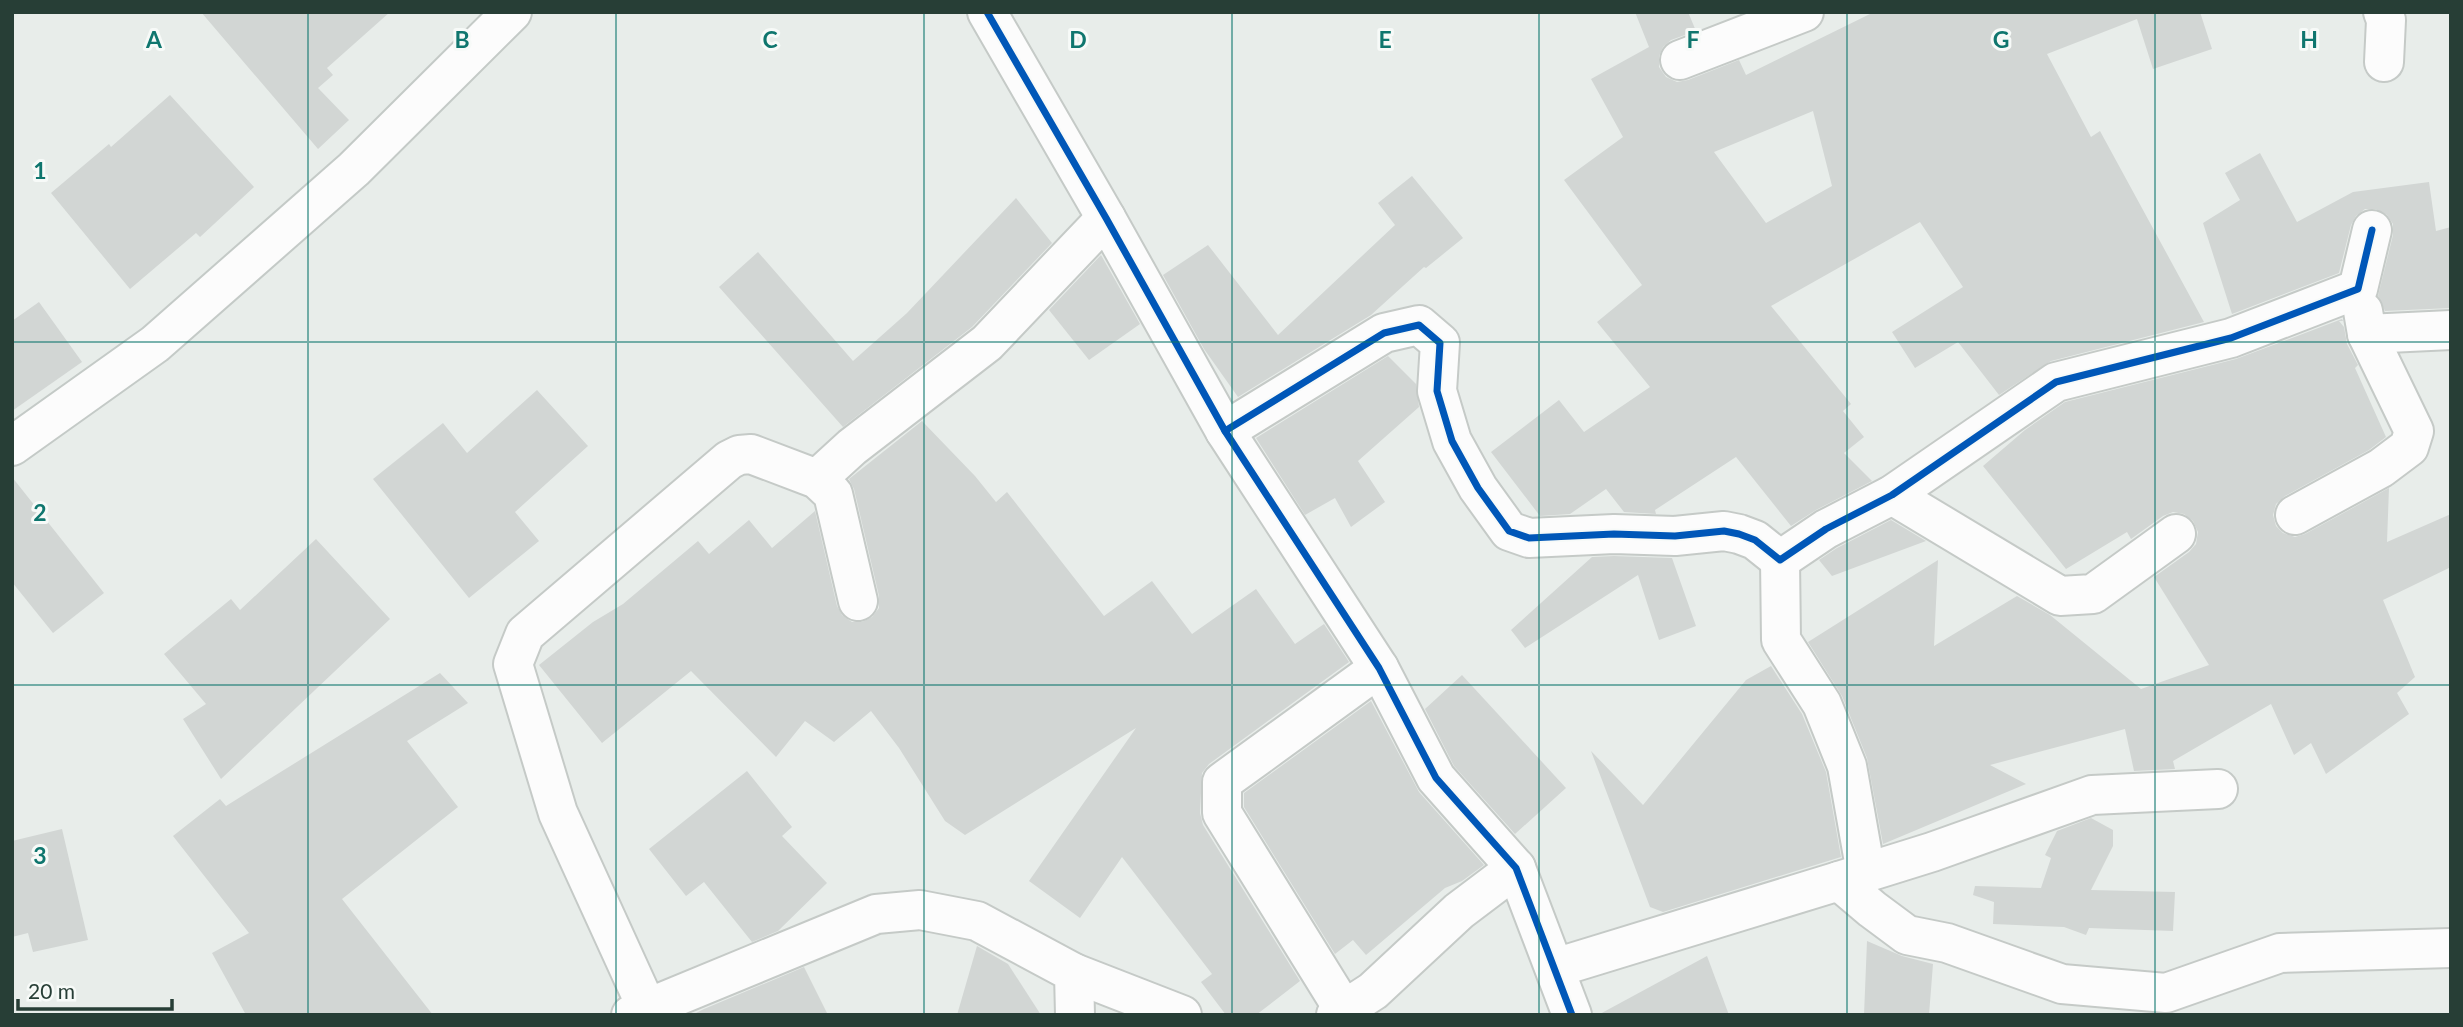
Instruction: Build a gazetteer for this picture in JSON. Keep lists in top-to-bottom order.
{
  "scale_bar": "20 m",
  "grid": {
    "columns": [
      "A",
      "B",
      "C",
      "D",
      "E",
      "F",
      "G",
      "H"
    ],
    "rows": ["1", "2", "3"]
  }
}
